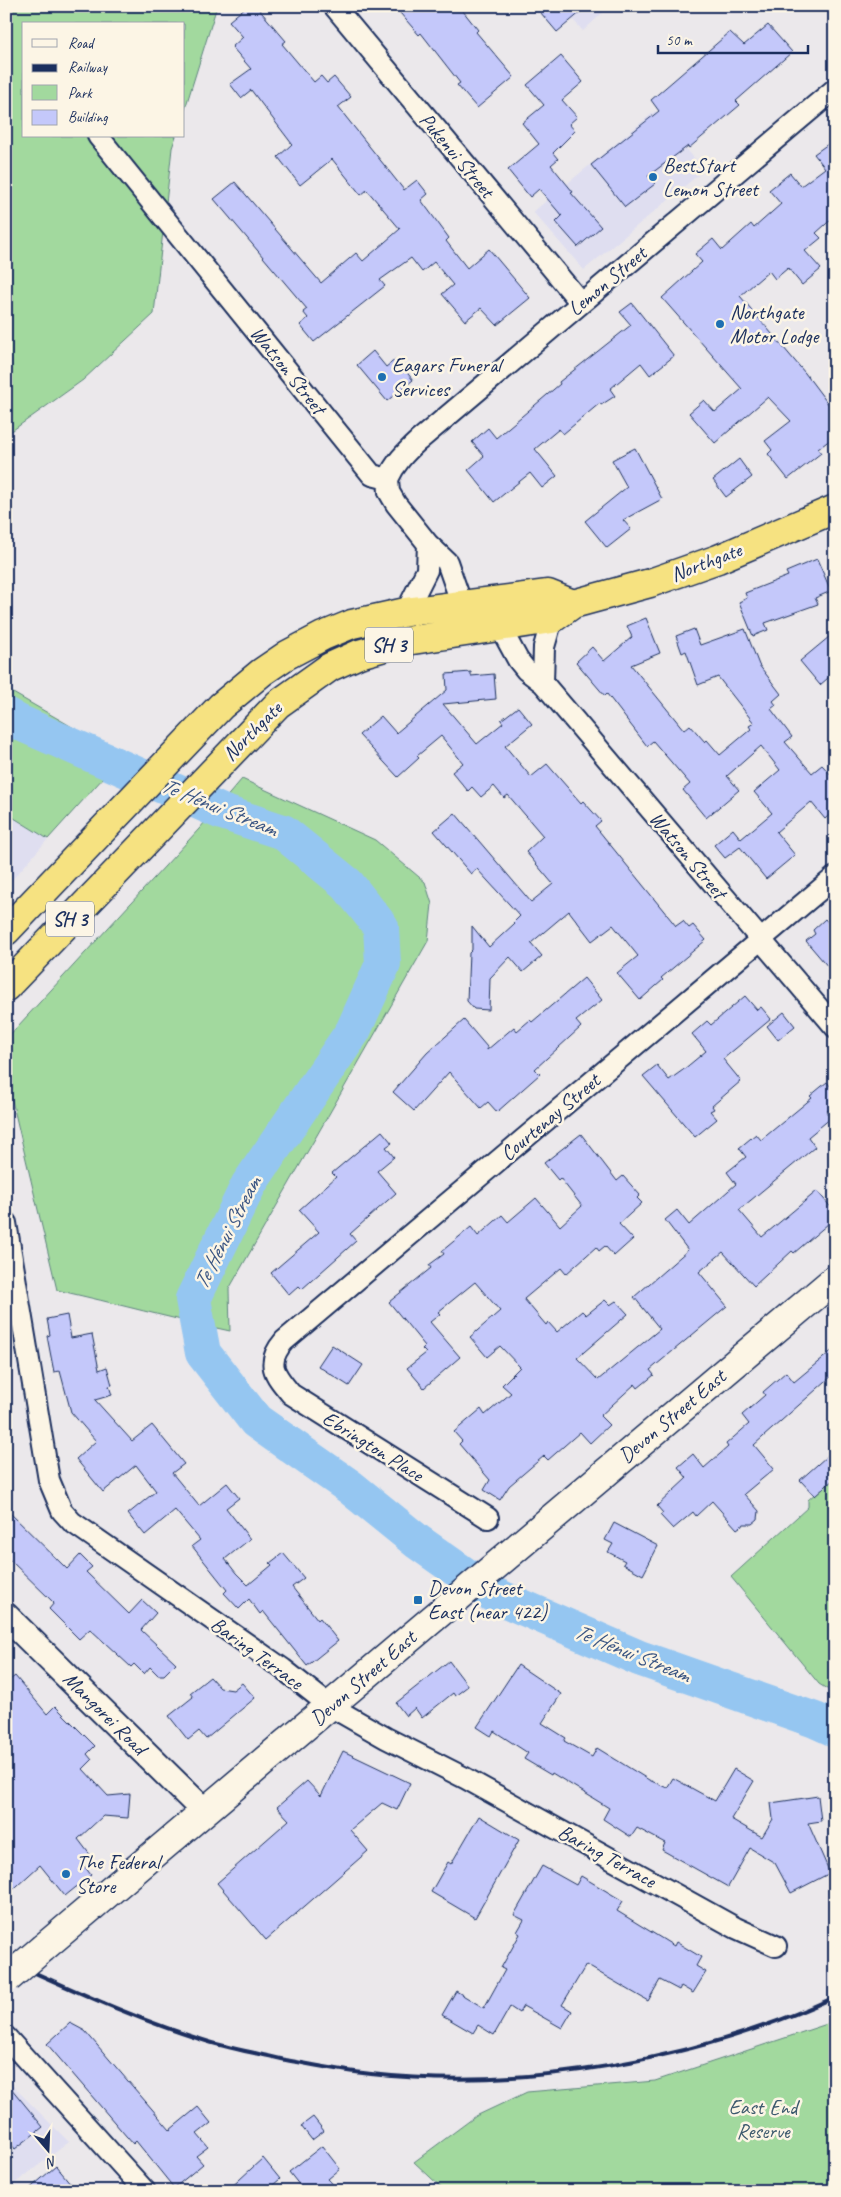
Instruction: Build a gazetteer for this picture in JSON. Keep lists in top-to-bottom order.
{
  "streets": {
    "highway": ["Northgate", "SH 3"],
    "main road": ["Devon Street East"],
    "street": [
      "Pukenui Street",
      "Lemon Street",
      "Watson Street",
      "Courtenay Street",
      "Ebrington Place",
      "Baring Terrace",
      "Mangorei Road"
    ]
  },
  "crossings": [
    ["Pukenui Street", "Lemon Street"],
    ["Lemon Street", "Watson Street"],
    ["Watson Street", "Northgate"],
    ["Watson Street", "Courtenay Street"],
    ["Courtenay Street", "Ebrington Place"],
    ["Devon Street East", "Baring Terrace"],
    ["Devon Street East", "Mangorei Road"]
  ],
  "water": ["Te Hēnui Stream"],
  "parks": ["East End Reserve"],
  "places": {
    "other": [
      "BestStart Lemon Street",
      "Northgate Motor Lodge",
      "Eagars Funeral Services",
      "The Federal Store"
    ],
    "transit": ["Devon Street East (near 422)"]
  },
  "legend": [
    "Road",
    "Railway",
    "Park",
    "Building"
  ],
  "scale_bar": "50 m",
  "north": "bottom"
}
